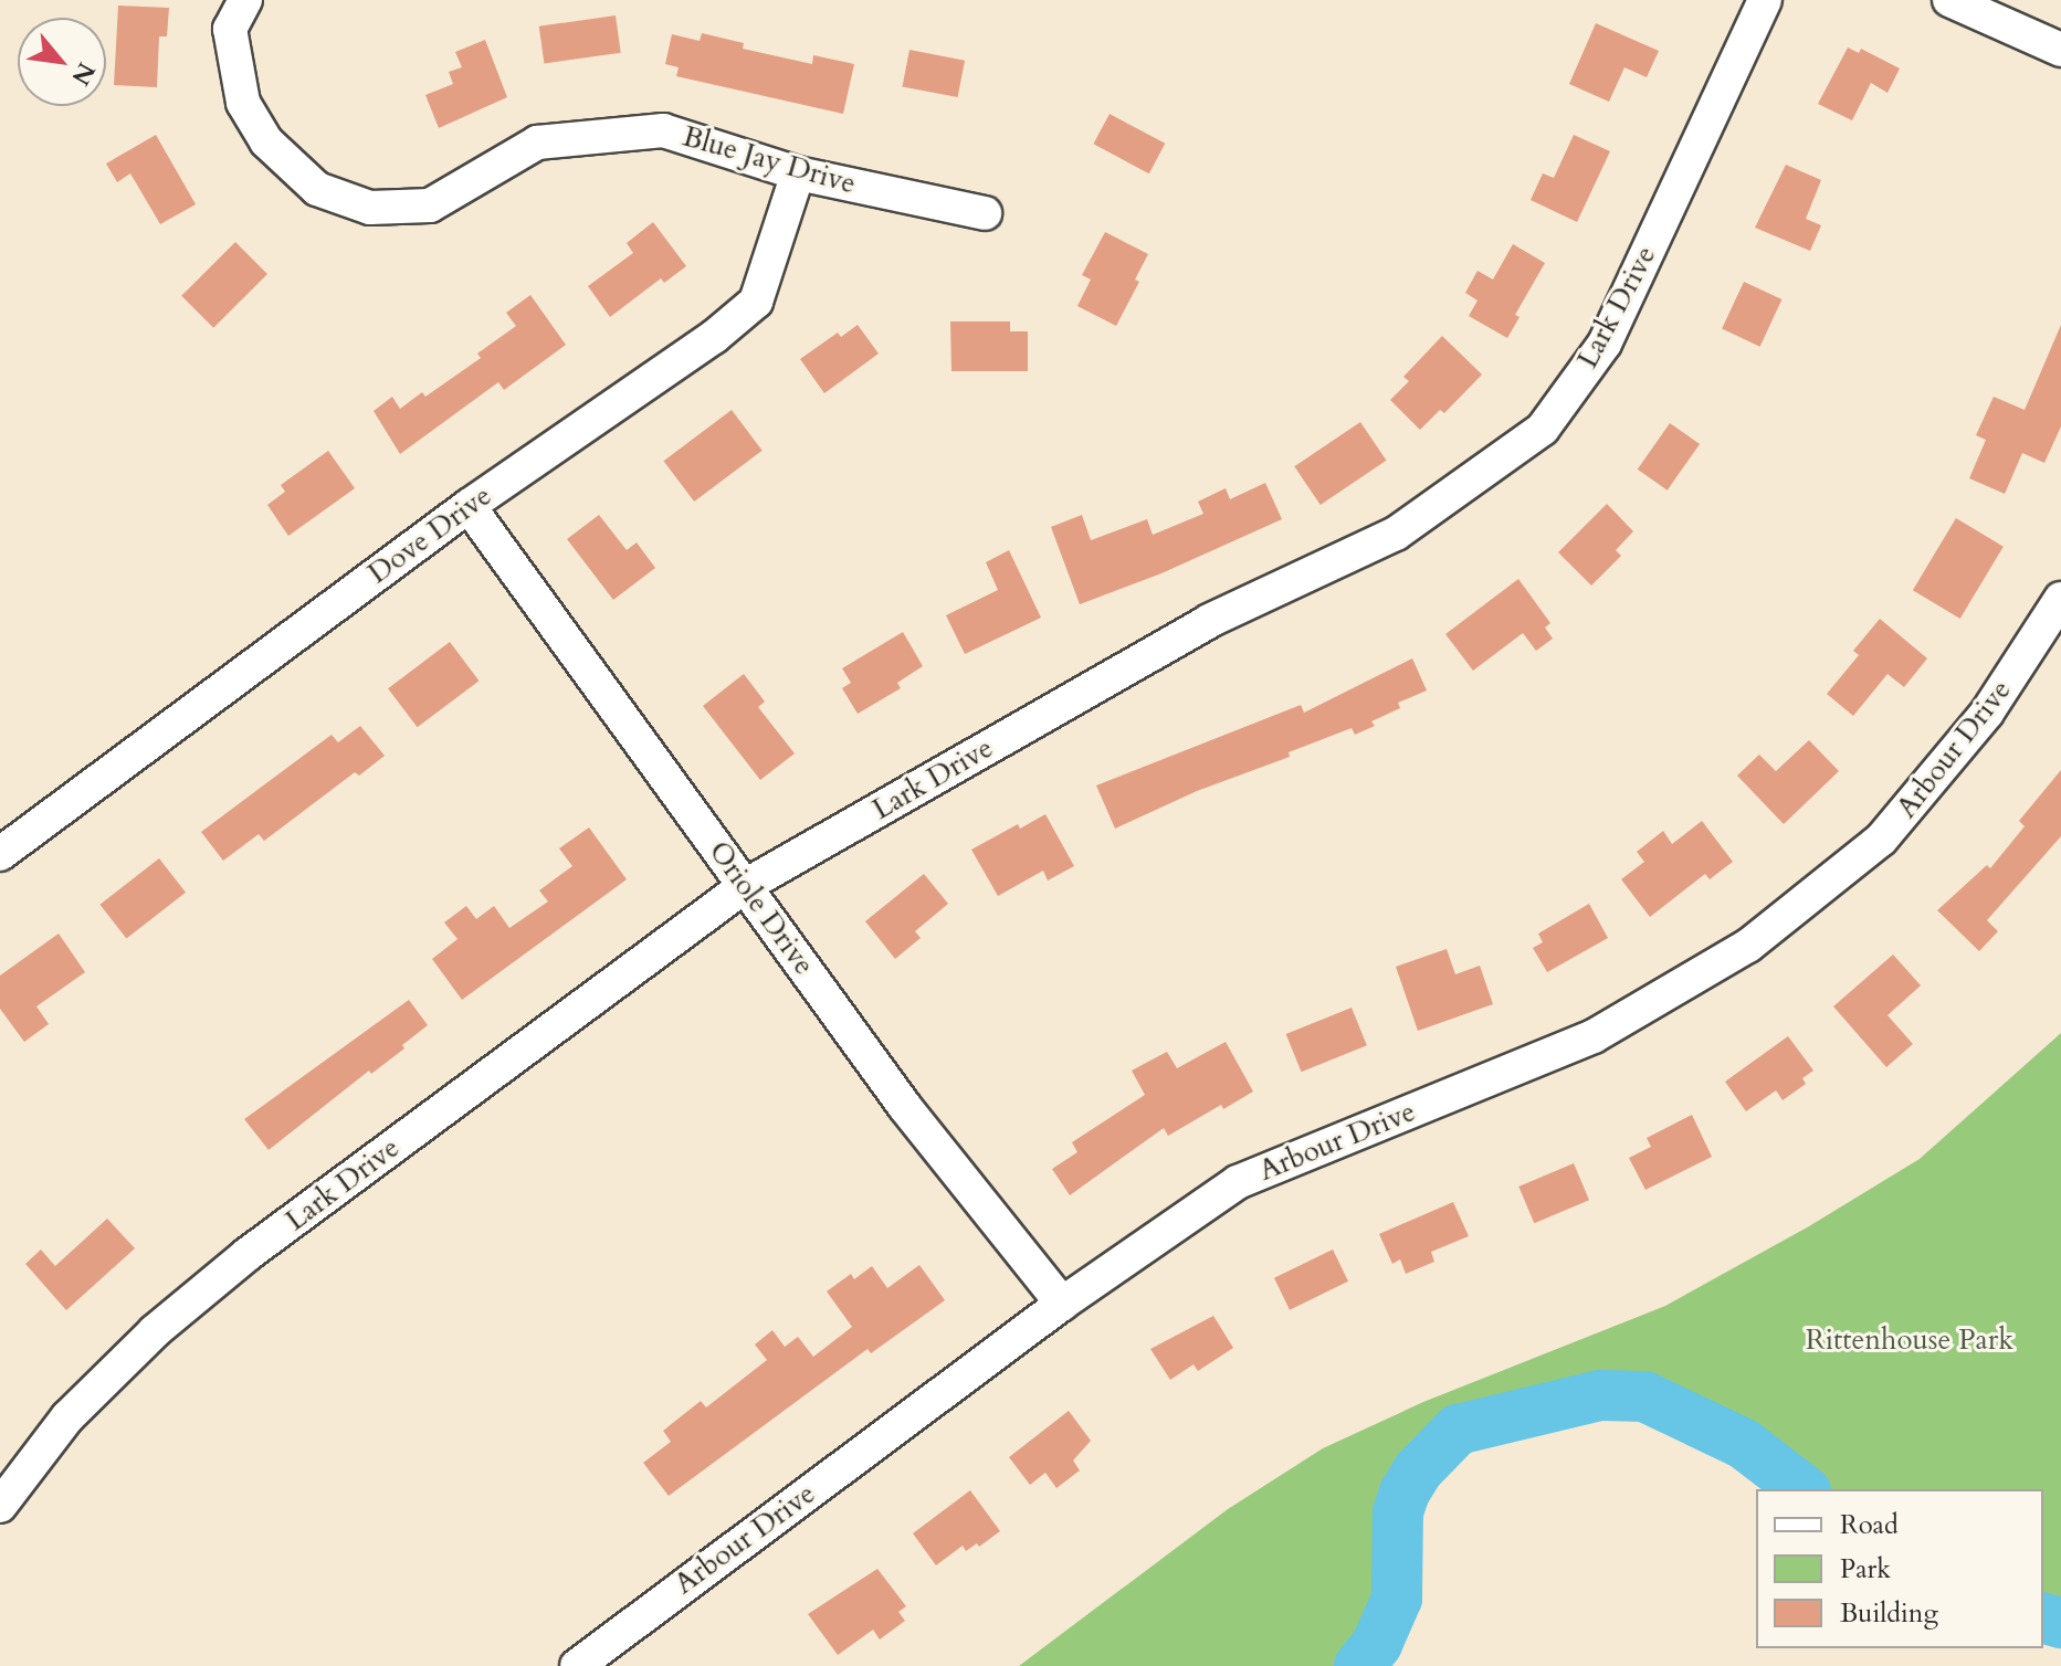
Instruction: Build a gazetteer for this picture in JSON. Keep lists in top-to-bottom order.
{
  "streets": {
    "street": [
      "Blue Jay Drive",
      "Lark Drive",
      "Dove Drive",
      "Arbour Drive",
      "Oriole Drive"
    ]
  },
  "crossings": [
    ["Blue Jay Drive", "Dove Drive"],
    ["Lark Drive", "Oriole Drive"],
    ["Dove Drive", "Oriole Drive"],
    ["Arbour Drive", "Oriole Drive"]
  ],
  "parks": ["Rittenhouse Park"],
  "legend": ["Road", "Park", "Building"],
  "north": "bottom right"
}
